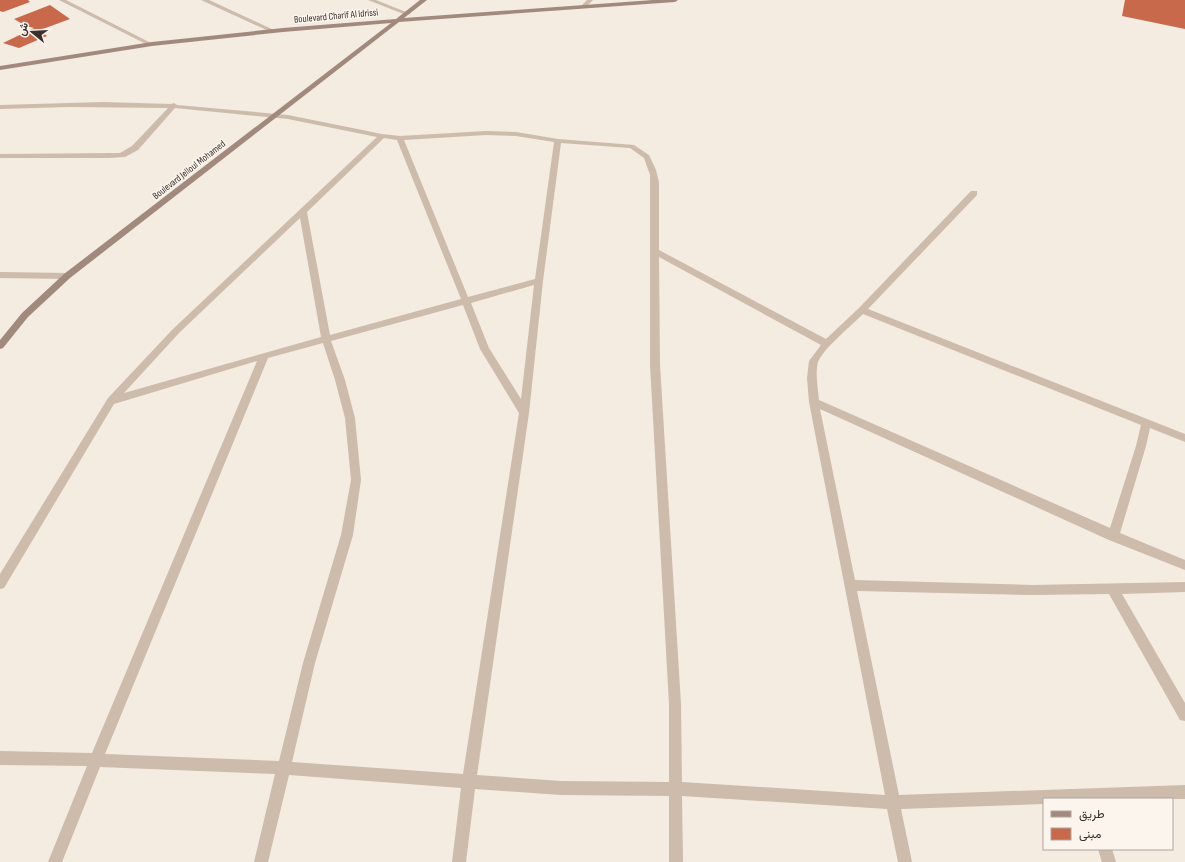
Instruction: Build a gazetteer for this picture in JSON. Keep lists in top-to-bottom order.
{
  "streets": {
    "street": ["Boulevard Charif Al Idrissi", "Boulevard Jelloul Mohamed"]
  },
  "crossings": [
    ["Boulevard Charif Al Idrissi", "Boulevard Jelloul Mohamed"]
  ],
  "legend": ["طريق", "مبنى"],
  "north": "left"
}
